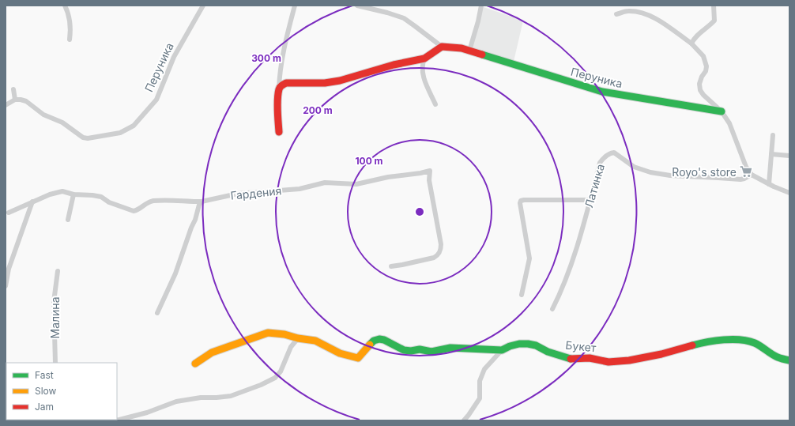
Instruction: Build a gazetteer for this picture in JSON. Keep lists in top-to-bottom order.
{
  "streets": {
    "street": [
      "Перуника",
      "Латинка",
      "Гардения",
      "Малина",
      "Букет"
    ]
  },
  "places": {
    "supermarket": ["Royo's store"]
  },
  "legend": ["Fast", "Slow", "Jam"],
  "rings": ["300 m", "200 m", "100 m"]
}
